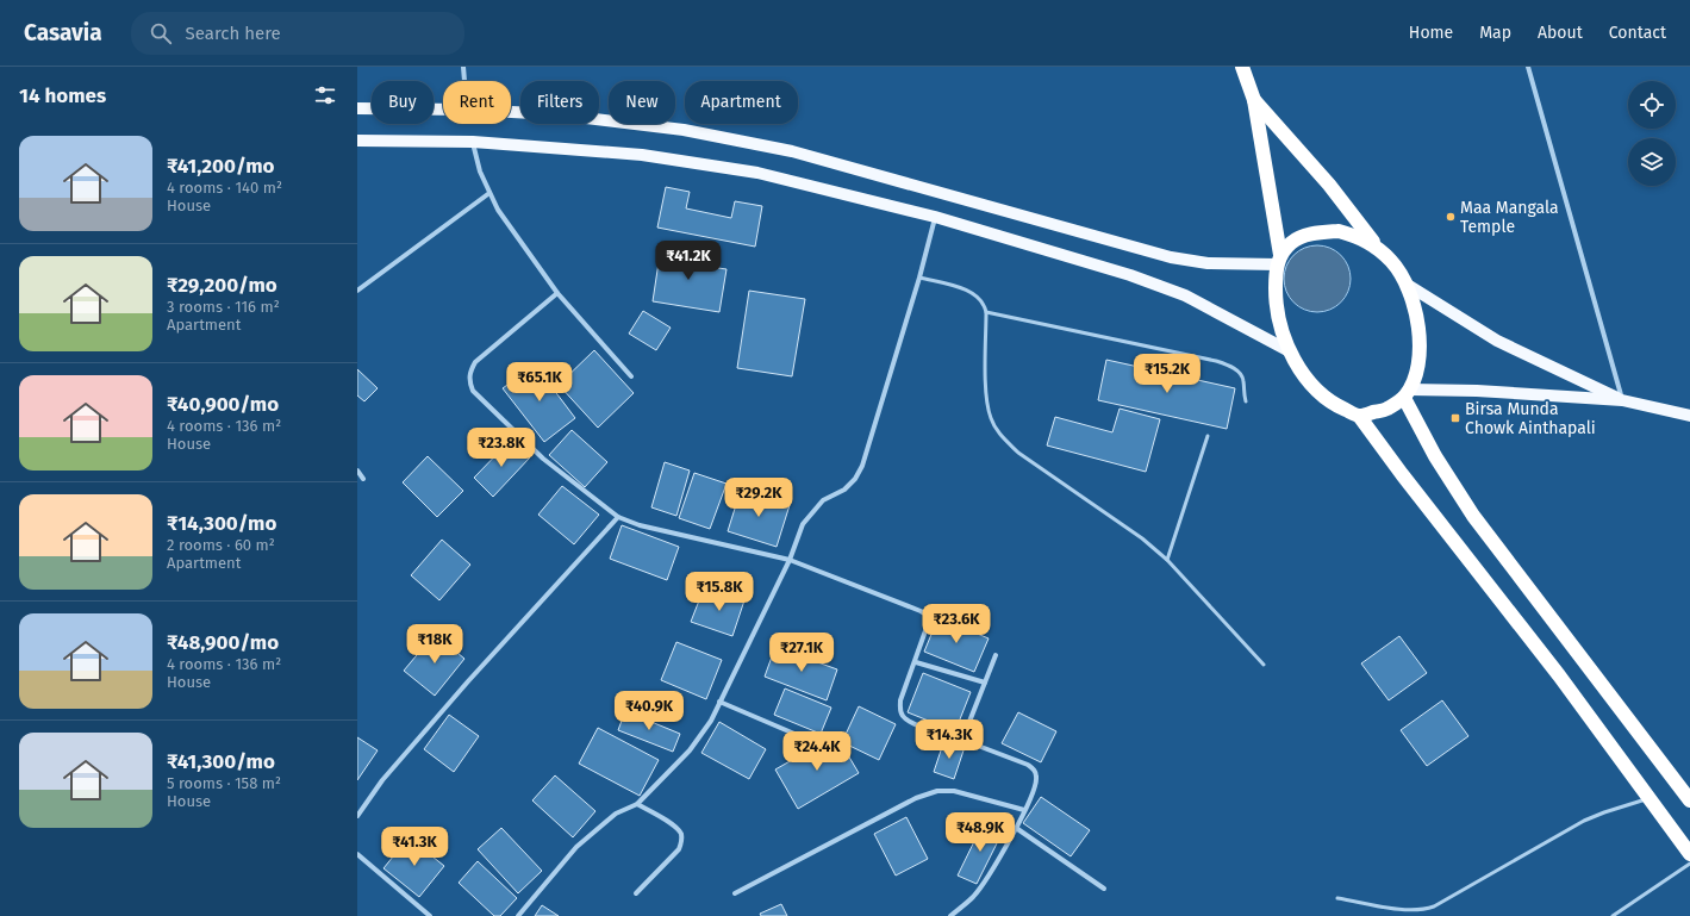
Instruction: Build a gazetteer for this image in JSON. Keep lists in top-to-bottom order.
{
  "places": {
    "other": ["Maa Mangala Temple"],
    "transit": ["Birsa Munda Chowk Ainthapali"]
  },
  "page": {
    "header": "Casavia",
    "search": "Search here",
    "nav": [
      "Home",
      "Map",
      "About",
      "Contact"
    ],
    "heading": "14 homes",
    "chip": [
      "Buy",
      "Rent",
      "Filters",
      "New",
      "Apartment"
    ],
    "list": [
      {
        "name": "₹41,200/mo",
        "note": "4 rooms · 140 m² · House"
      },
      {
        "name": "₹29,200/mo",
        "note": "3 rooms · 116 m² · Apartment"
      },
      {
        "name": "₹40,900/mo",
        "note": "4 rooms · 136 m² · House"
      },
      {
        "name": "₹14,300/mo",
        "note": "2 rooms · 60 m² · Apartment"
      },
      {
        "name": "₹48,900/mo",
        "note": "4 rooms · 136 m² · House"
      },
      {
        "name": "₹41,300/mo",
        "note": "5 rooms · 158 m² · House"
      }
    ],
    "price": [
      "₹41.2K",
      "₹15.2K",
      "₹65.1K",
      "₹23.8K",
      "₹29.2K",
      "₹15.8K",
      "₹23.6K",
      "₹18K",
      "₹27.1K",
      "₹40.9K",
      "₹14.3K",
      "₹24.4K",
      "₹48.9K",
      "₹41.3K"
    ]
  }
}
